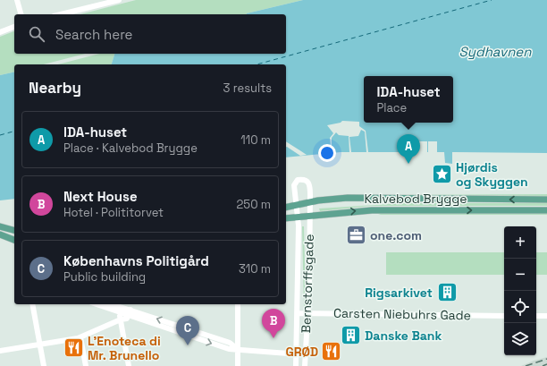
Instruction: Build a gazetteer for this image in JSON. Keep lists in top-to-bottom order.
{
  "streets": {
    "main road": ["Kalvebod Brygge"],
    "street": ["Bernstorffsgade", "Carsten Niebuhrs Gade"]
  },
  "crossings": [
    ["Kalvebod Brygge", "Bernstorffsgade"],
    ["Bernstorffsgade", "Carsten Niebuhrs Gade"]
  ],
  "water": ["Sydhavnen"],
  "places": {
    "place": ["Hjørdis og Skyggen"],
    "office": ["one.com"],
    "building": ["Rigsarkivet", "Danske Bank"],
    "restaurant": ["L'Enoteca di Mr. Brunello", "GRØD"]
  },
  "page": {
    "search": "Search here",
    "heading": ["Nearby", "3 results"],
    "popup": ["IDA-huset", "Place"],
    "list": [
      {
        "mark": "A",
        "name": "IDA-huset",
        "note": "Place · Kalvebod Brygge",
        "value": "110 m"
      },
      {
        "mark": "B",
        "name": "Next House",
        "note": "Hotel · Polititorvet",
        "value": "250 m"
      },
      {
        "mark": "C",
        "name": "Københavns Politigård",
        "note": "Public building",
        "value": "310 m"
      }
    ],
    "pins": ["A", "B", "C"],
    "map_buttons": ["+", "−"]
  }
}
